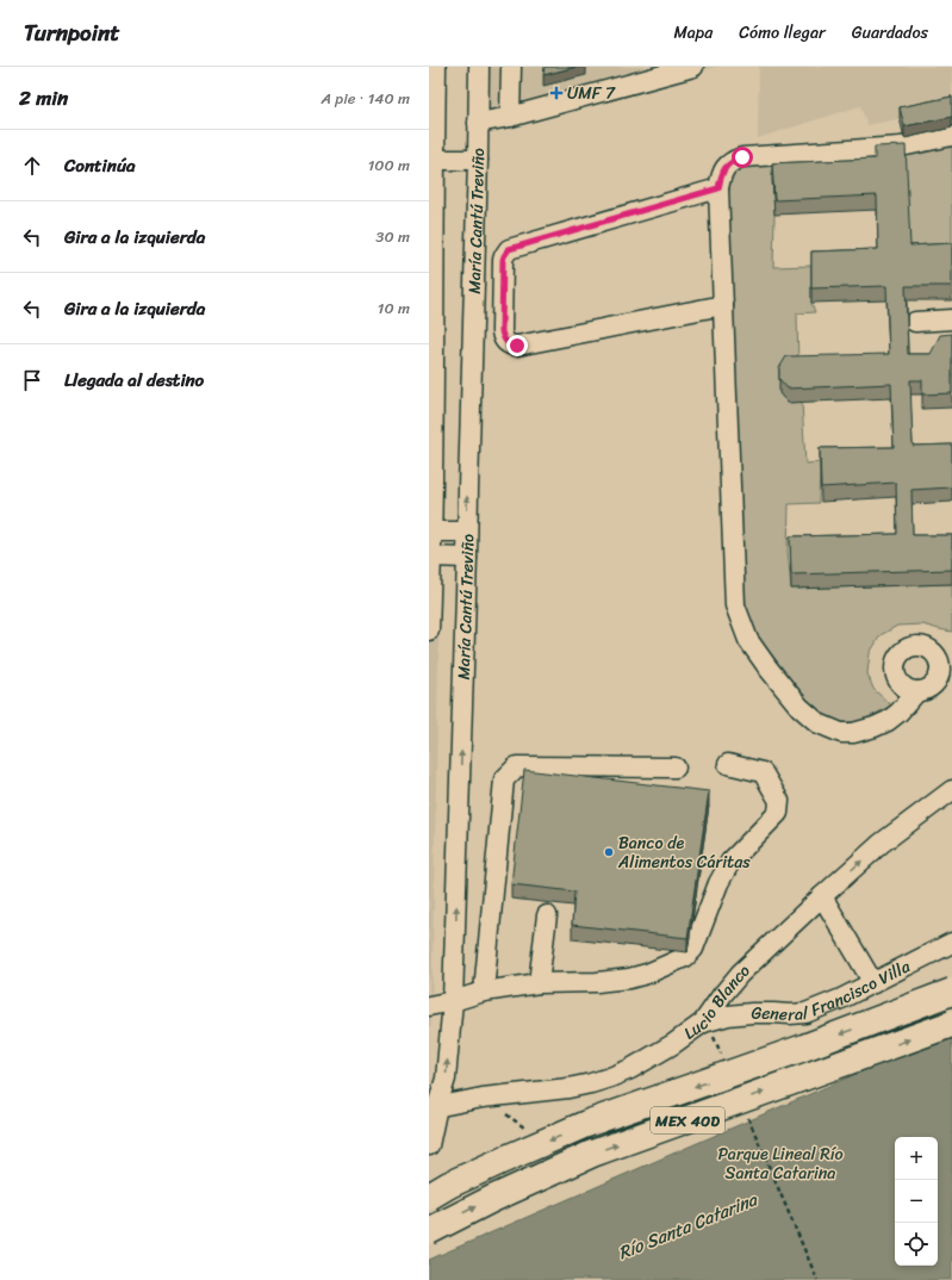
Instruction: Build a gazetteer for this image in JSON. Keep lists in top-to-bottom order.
{
  "streets": {
    "highway": ["MEX 40D"],
    "street": ["María Cantú Treviño", "General Francisco Villa", "Lucio Blanco"]
  },
  "crossings": [
    ["María Cantú Treviño", "Lucio Blanco"],
    ["General Francisco Villa", "Lucio Blanco"]
  ],
  "water": ["Río Santa Catarina"],
  "parks": ["Parque Lineal Río Santa Catarina"],
  "places": {
    "health": ["UMF 7"],
    "other": ["Banco de Alimentos Cáritas"]
  },
  "page": {
    "header": "Turnpoint",
    "nav": ["Mapa", "Cómo llegar", "Guardados"],
    "heading": ["2 min", "A pie · 140 m"],
    "list": [
      ["Continúa", "100 m"],
      ["Gira a la izquierda", "30 m"],
      ["Gira a la izquierda", "10 m"],
      "Llegada al destino"
    ],
    "map_buttons": ["+", "−"]
  }
}
